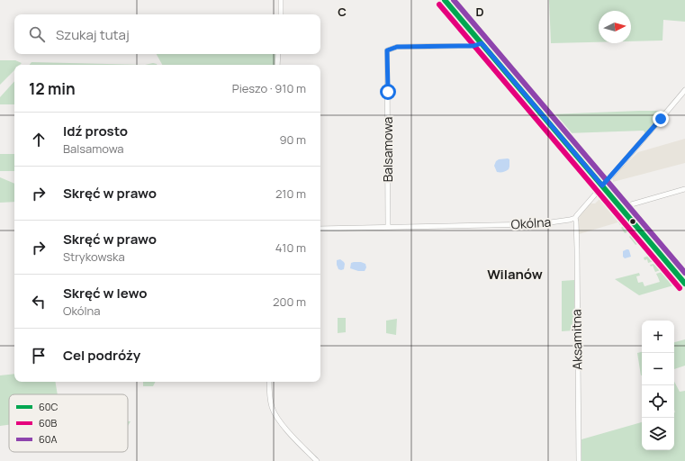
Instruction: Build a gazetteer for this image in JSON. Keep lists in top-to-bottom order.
{
  "streets": {
    "street": ["Balsamowa", "Okólna", "Aksamitna"]
  },
  "crossings": [
    ["Balsamowa", "Okólna"],
    ["Okólna", "Aksamitna"]
  ],
  "districts": ["Wilanów"],
  "lines": ["transit line 60C", "transit line 60A", "transit line 60B"],
  "legend": ["60C", "60B", "60A"],
  "north": "right",
  "page": {
    "search": "Szukaj tutaj",
    "heading": ["12 min", "Pieszo · 910 m"],
    "list": [
      ["Idź prosto", "Balsamowa", "90 m"],
      ["Skręć w prawo", "210 m"],
      ["Skręć w prawo", "Strykowska", "410 m"],
      ["Skręć w lewo", "Okólna", "200 m"],
      "Cel podróży"
    ],
    "map_buttons": ["+", "−"]
  },
  "grid": {
    "columns": ["C", "D"]
  }
}
